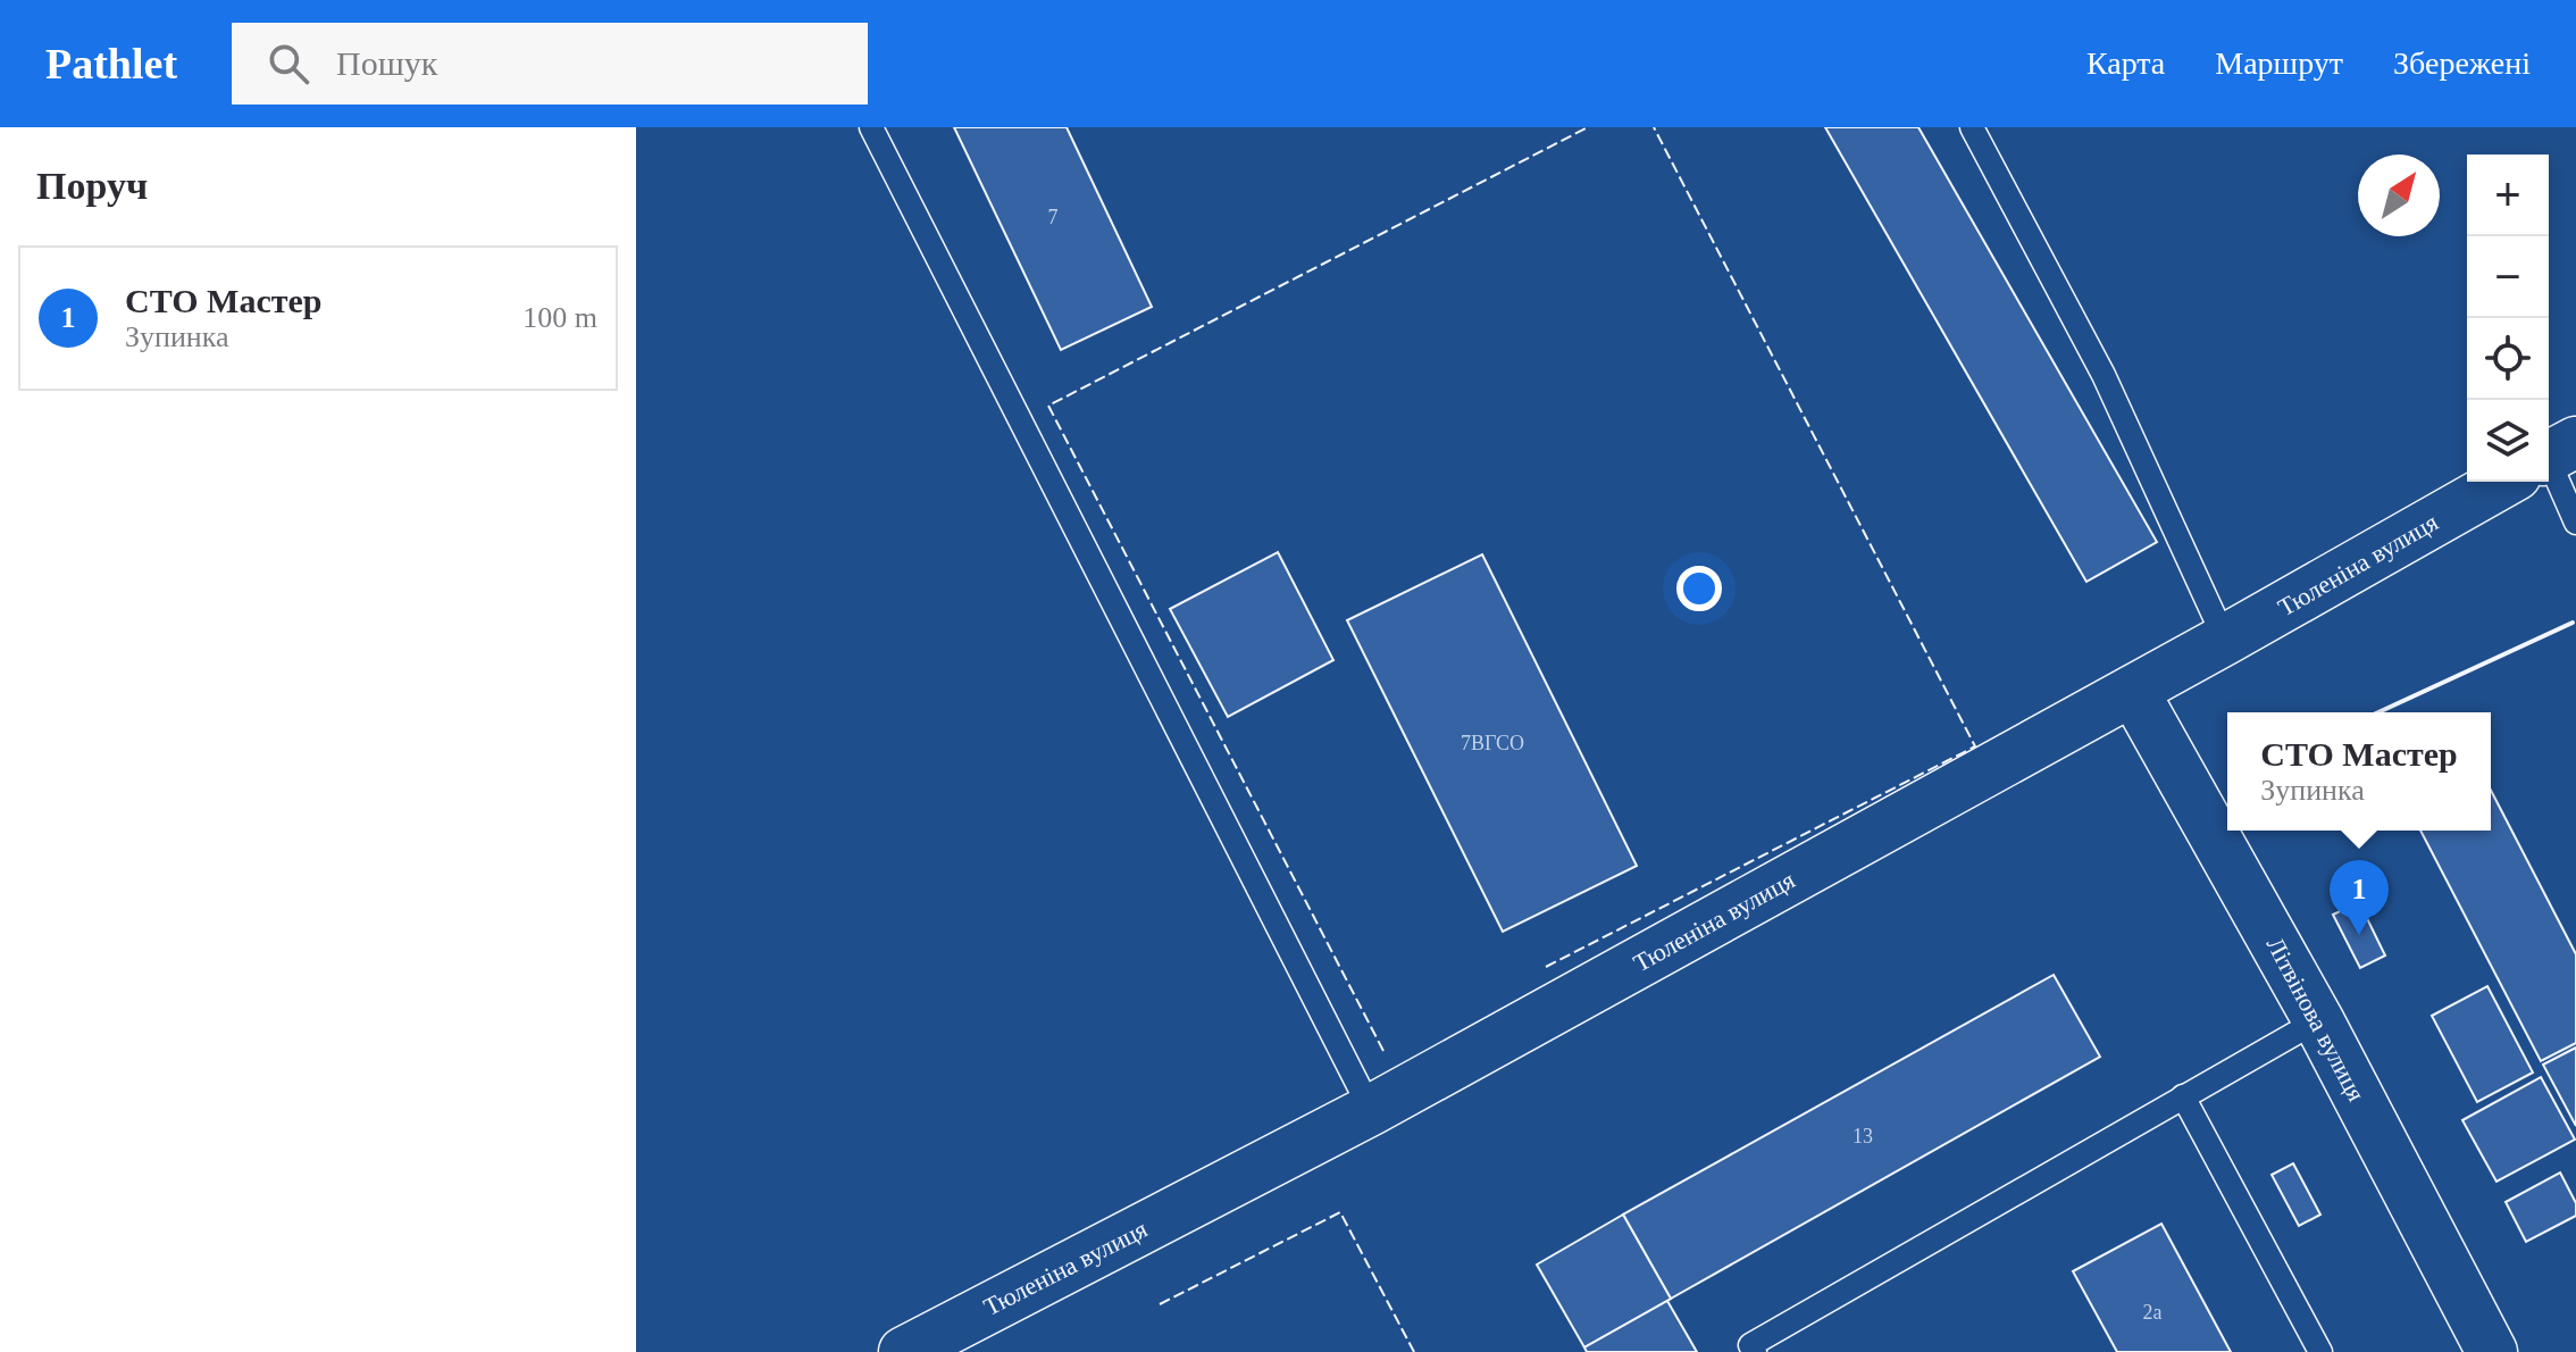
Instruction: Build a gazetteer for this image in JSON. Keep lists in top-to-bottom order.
{
  "streets": {
    "street": ["Тюленіна вулиця", "Літвінова вулиця"]
  },
  "crossings": [
    ["Тюленіна вулиця", "Літвінова вулиця"]
  ],
  "house_numbers": [
    "7",
    "7ВГСО",
    "13",
    "2а"
  ],
  "north": "top right",
  "page": {
    "header": "Pathlet",
    "search": "Пошук",
    "nav": ["Карта", "Маршрут", "Збережені"],
    "heading": "Поруч",
    "map_buttons": ["+", "−"],
    "list": [
      {
        "mark": "1",
        "name": "СТО Мастер",
        "note": "Зупинка",
        "value": "100 m"
      }
    ],
    "popup": ["СТО Мастер", "Зупинка"],
    "pins": "1"
  }
}
